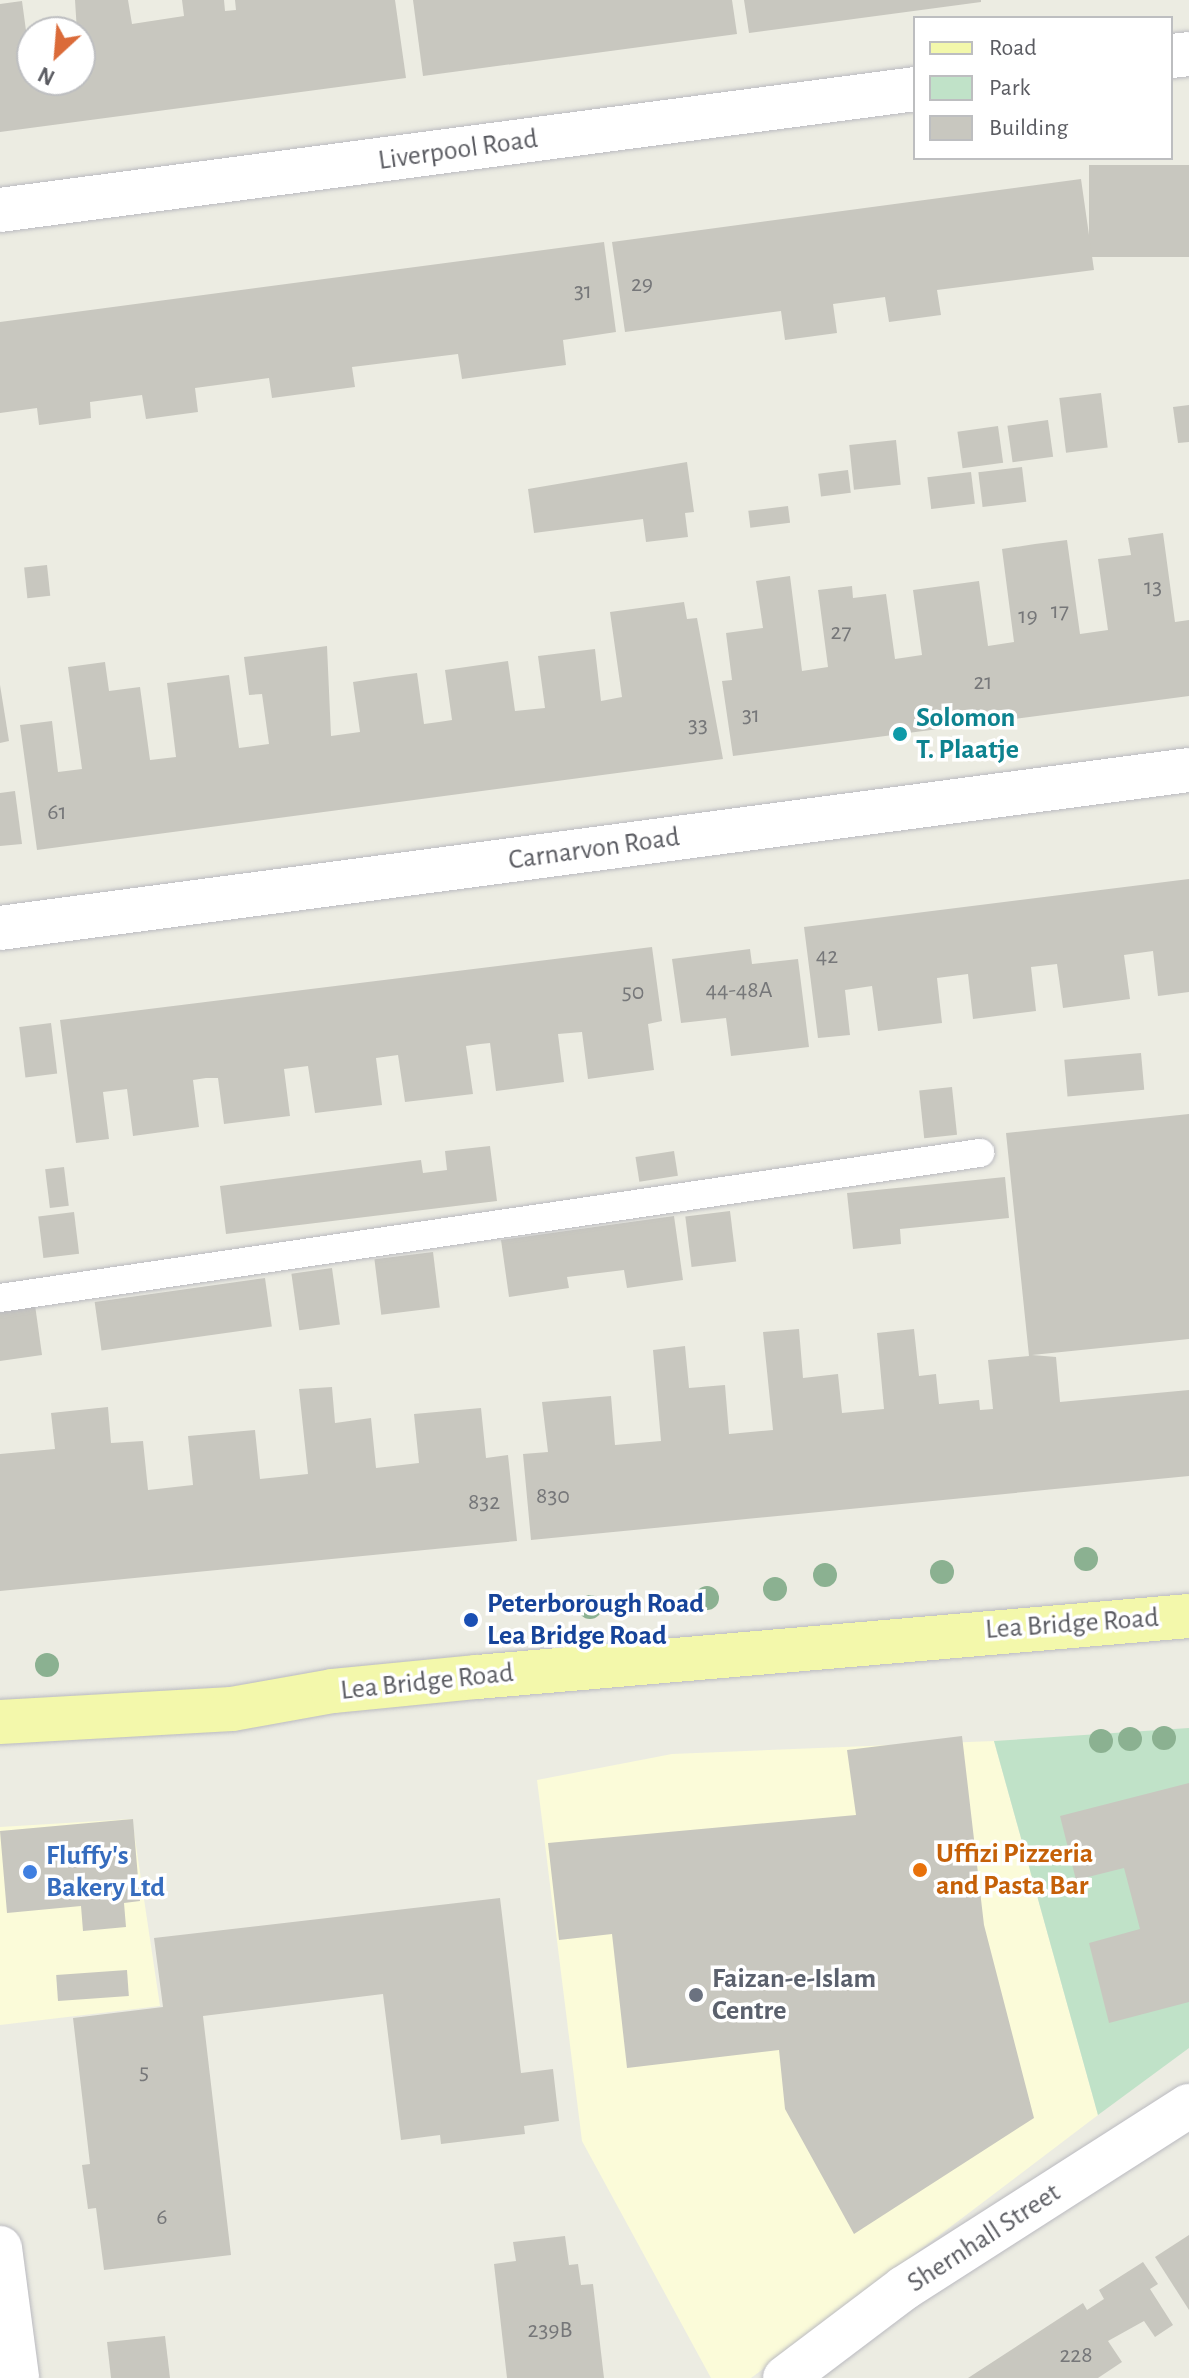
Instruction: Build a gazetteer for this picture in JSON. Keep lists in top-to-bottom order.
{
  "streets": {
    "main road": ["Lea Bridge Road"],
    "street": ["Liverpool Road", "Carnarvon Road", "Shernhall Street"]
  },
  "places": [
    "Solomon T. Plaatje",
    "Peterborough Road Lea Bridge Road",
    "Uffizi Pizzeria and Pasta Bar",
    "Fluffy's Bakery Ltd",
    "Faizan-e-Islam Centre"
  ],
  "house_numbers": [
    "29",
    "31",
    "13",
    "17",
    "19",
    "27",
    "21",
    "31",
    "33",
    "61",
    "42",
    "44-48A",
    "50",
    "830",
    "832",
    "5",
    "6",
    "239B",
    "228"
  ],
  "legend": ["Road", "Park", "Building"],
  "north": "bottom left"
}
